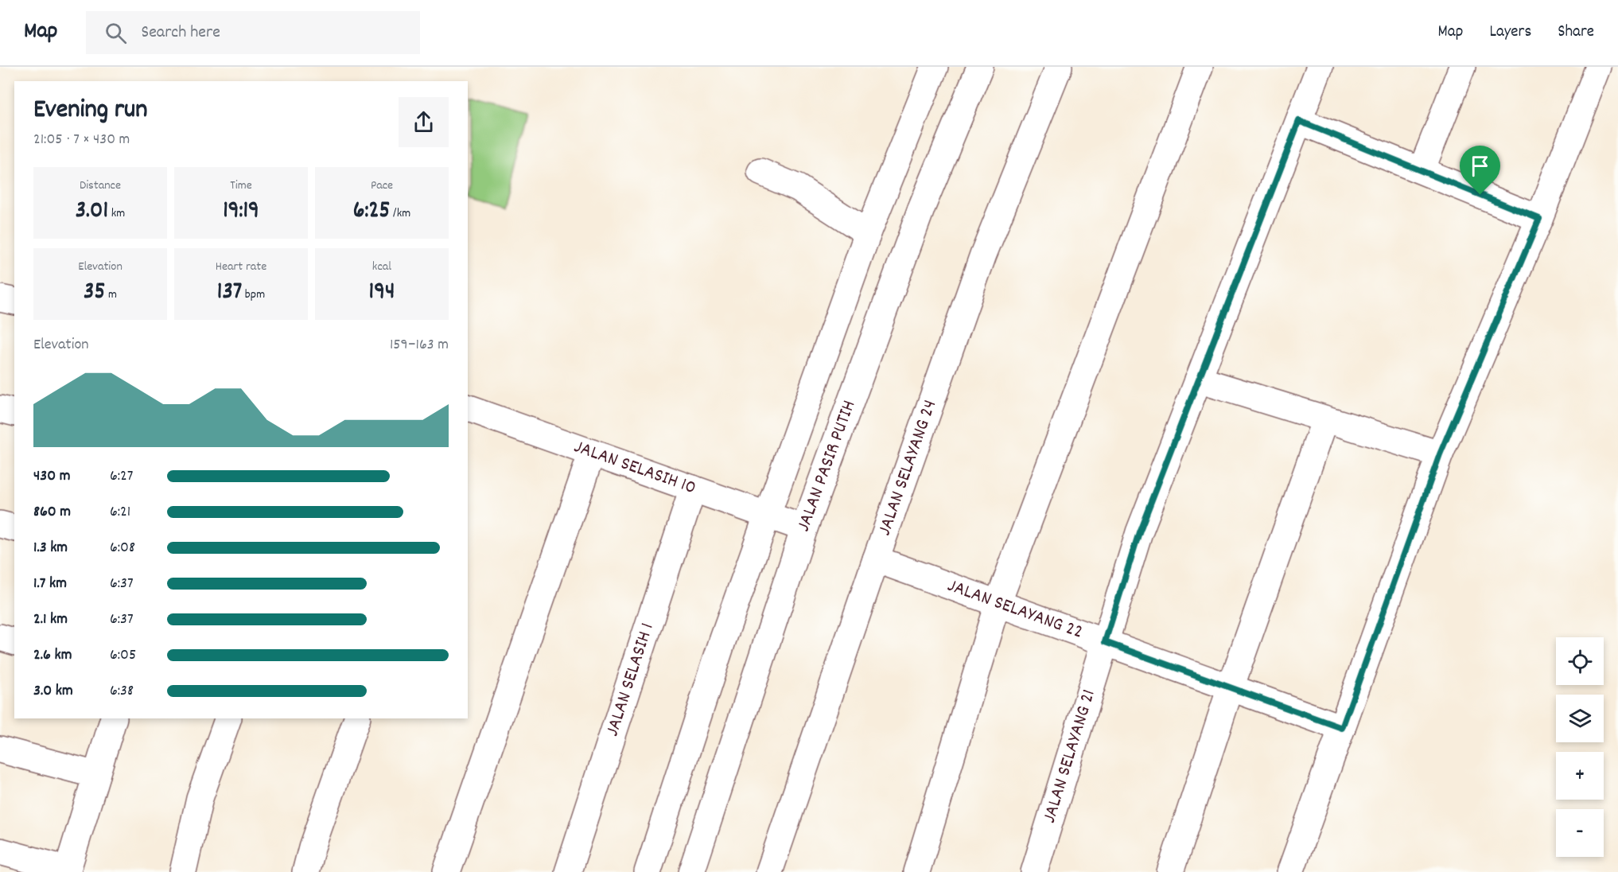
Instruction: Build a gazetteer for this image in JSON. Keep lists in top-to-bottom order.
{
  "streets": {
    "street": [
      "JALAN PASIR PUTIH",
      "JALAN SELAYANG 24",
      "JALAN SELASIH 10",
      "JALAN SELAYANG 22",
      "JALAN SELASIH 1",
      "JALAN SELAYANG 21"
    ]
  },
  "crossings": [
    ["JALAN PASIR PUTIH", "JALAN SELASIH 10"],
    ["JALAN SELAYANG 24", "JALAN SELAYANG 22"],
    ["JALAN SELASIH 10", "JALAN SELASIH 1"],
    ["JALAN SELAYANG 22", "JALAN SELAYANG 21"]
  ],
  "page": {
    "header": "Map",
    "search": "Search here",
    "nav": ["Map", "Layers", "Share"],
    "heading": ["Evening run", "21:05 · 7 × 430 m"],
    "stats": [
      ["Distance", "3.01 km"],
      ["Time", "19:19"],
      ["Pace", "6:25 /km"],
      ["Elevation", "35 m"],
      ["Heart rate", "137 bpm"],
      ["kcal", "194"]
    ],
    "chart": ["Elevation", "159–163 m"],
    "list": [
      {
        "name": "430 m",
        "note": "6:27"
      },
      {
        "name": "860 m",
        "note": "6:21"
      },
      {
        "name": "1.3 km",
        "note": "6:08"
      },
      {
        "name": "1.7 km",
        "note": "6:37"
      },
      {
        "name": "2.1 km",
        "note": "6:37"
      },
      {
        "name": "2.6 km",
        "note": "6:05"
      },
      {
        "name": "3.0 km",
        "note": "6:38"
      }
    ],
    "map_buttons": ["+", "−"]
  }
}
